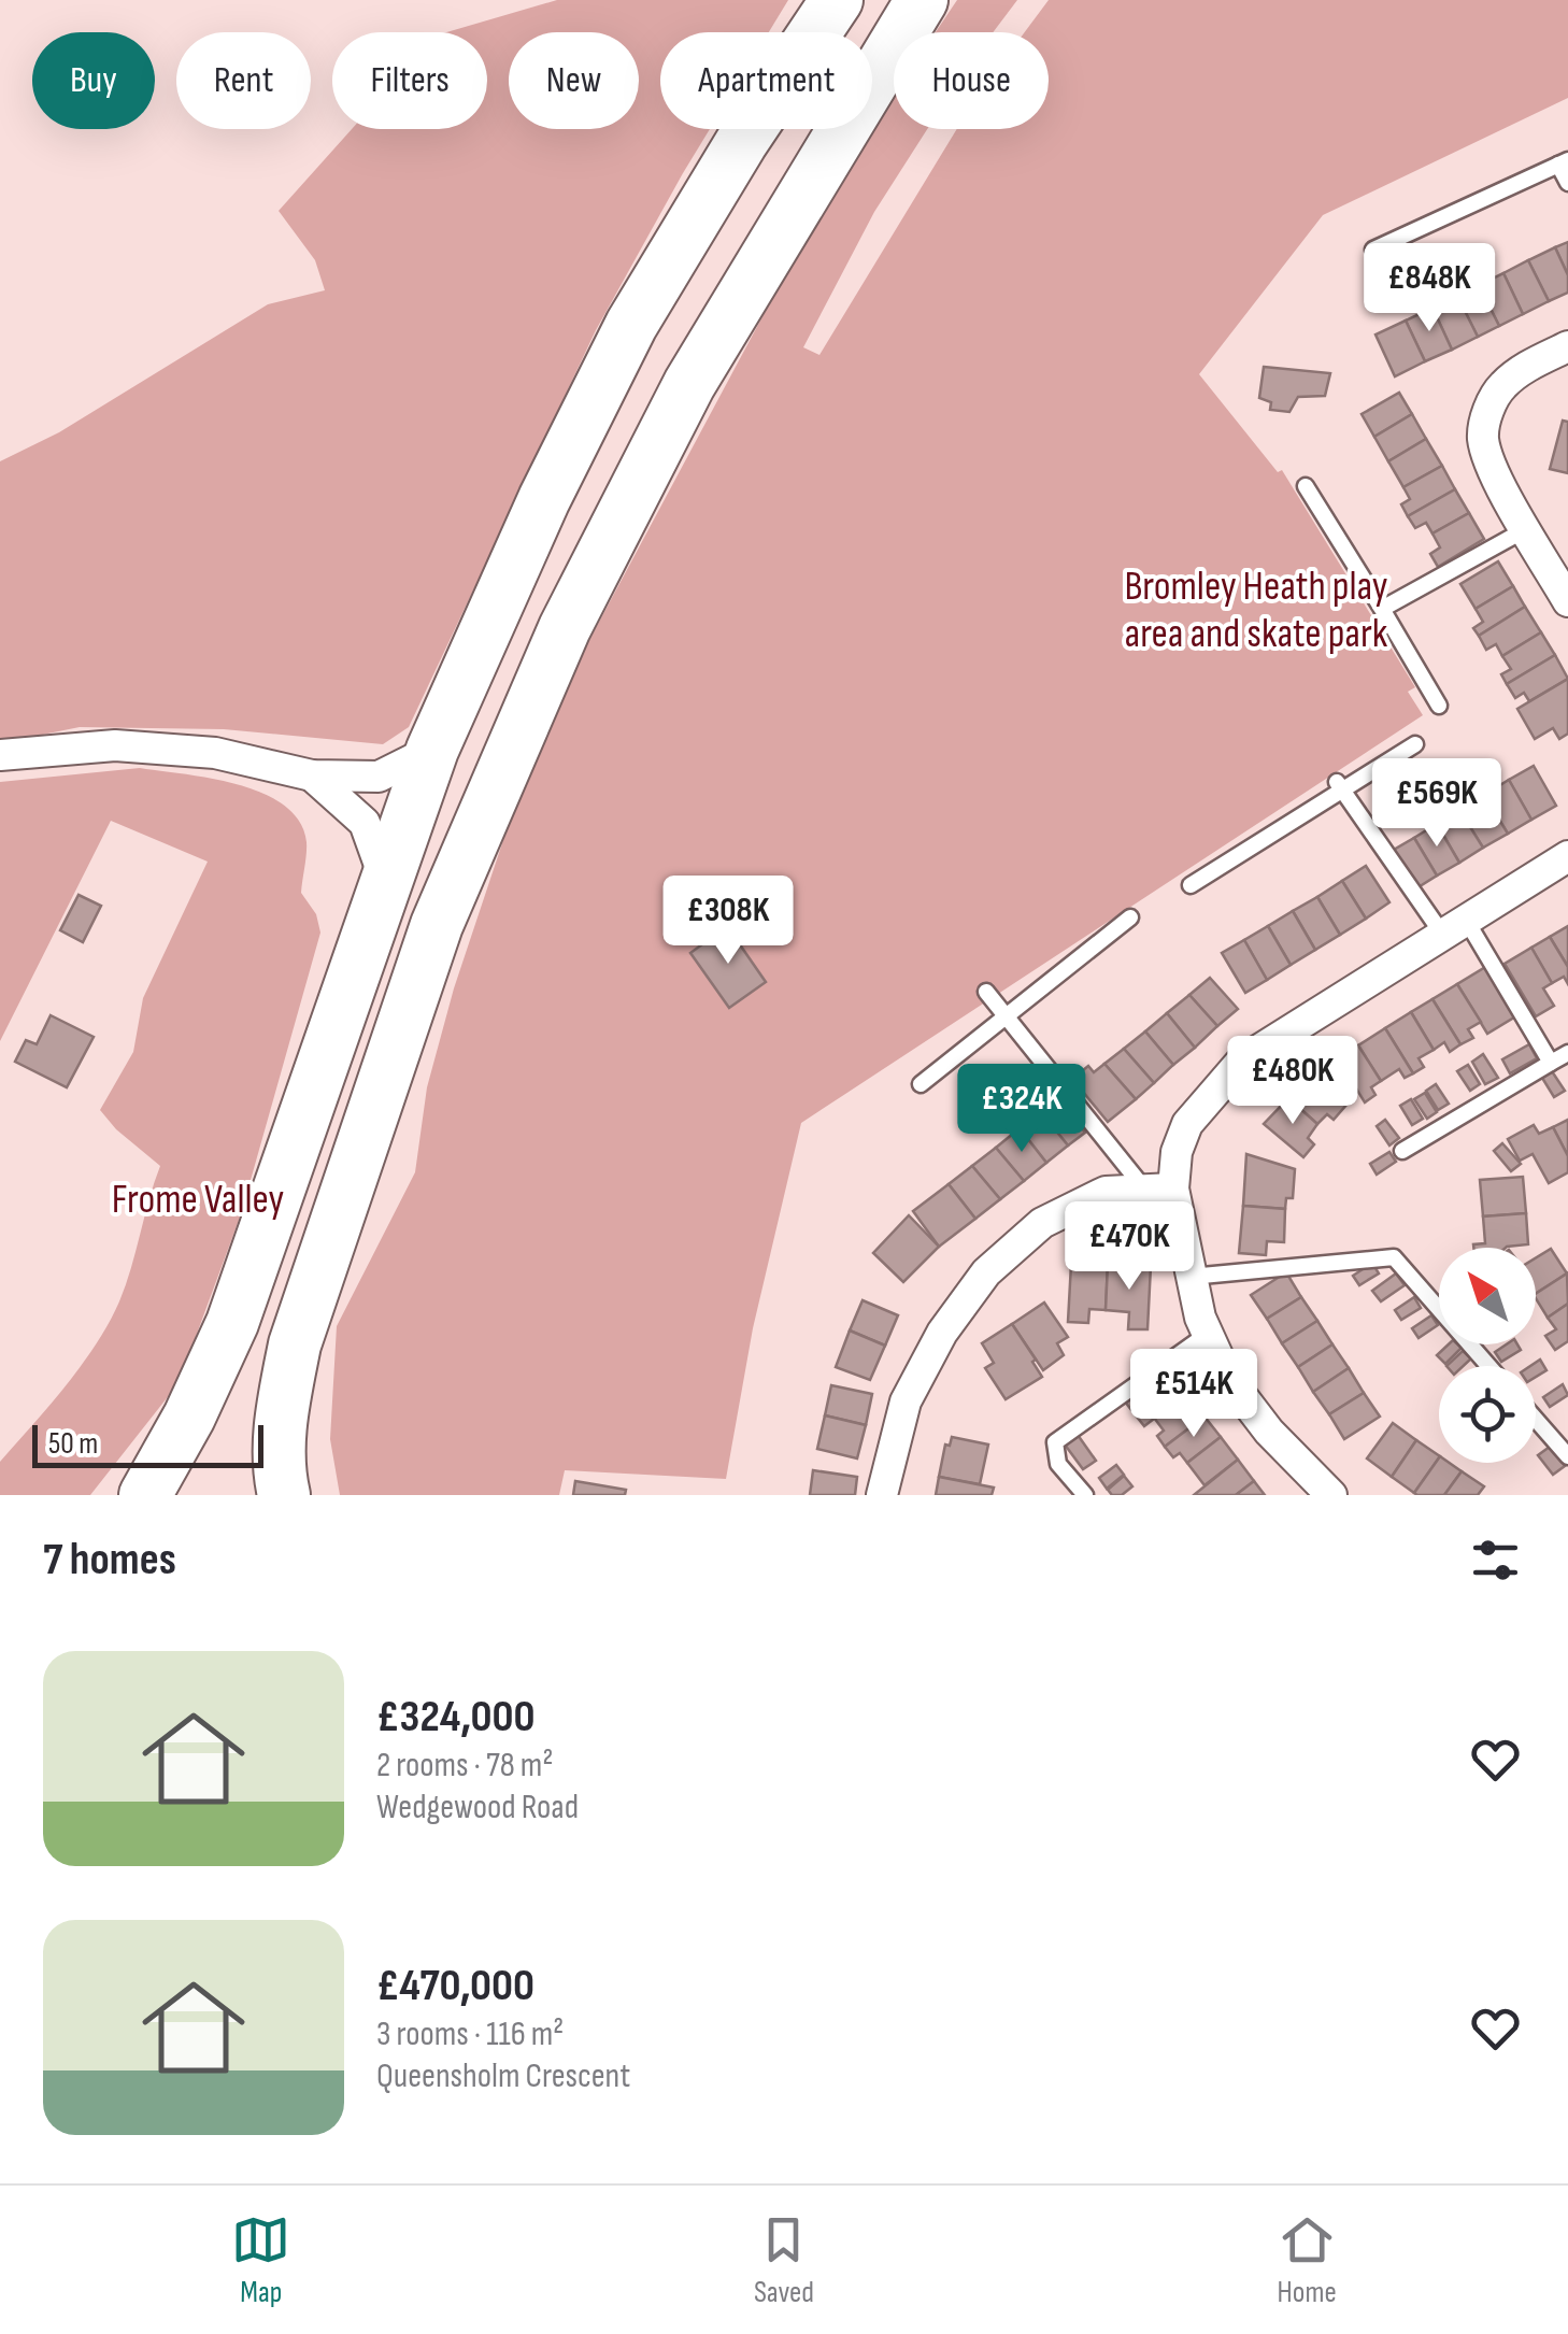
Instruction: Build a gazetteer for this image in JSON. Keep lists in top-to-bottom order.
{
  "parks": ["Bromley Heath play area and skate park", "Frome Valley"],
  "scale_bar": "50 m",
  "north": "top left",
  "page": {
    "chip": [
      "Buy",
      "Rent",
      "Filters",
      "New",
      "Apartment",
      "House"
    ],
    "price": [
      "£848K",
      "£569K",
      "£308K",
      "£480K",
      "£324K",
      "£470K",
      "£514K"
    ],
    "scale": "50 m",
    "heading": "7 homes",
    "list": [
      {
        "name": "£324,000",
        "note": "2 rooms · 78 m² · Wedgewood Road"
      },
      {
        "name": "£470,000",
        "note": "3 rooms · 116 m² · Queensholm Crescent"
      }
    ],
    "tabs": ["Map", "Saved", "Home"]
  }
}
